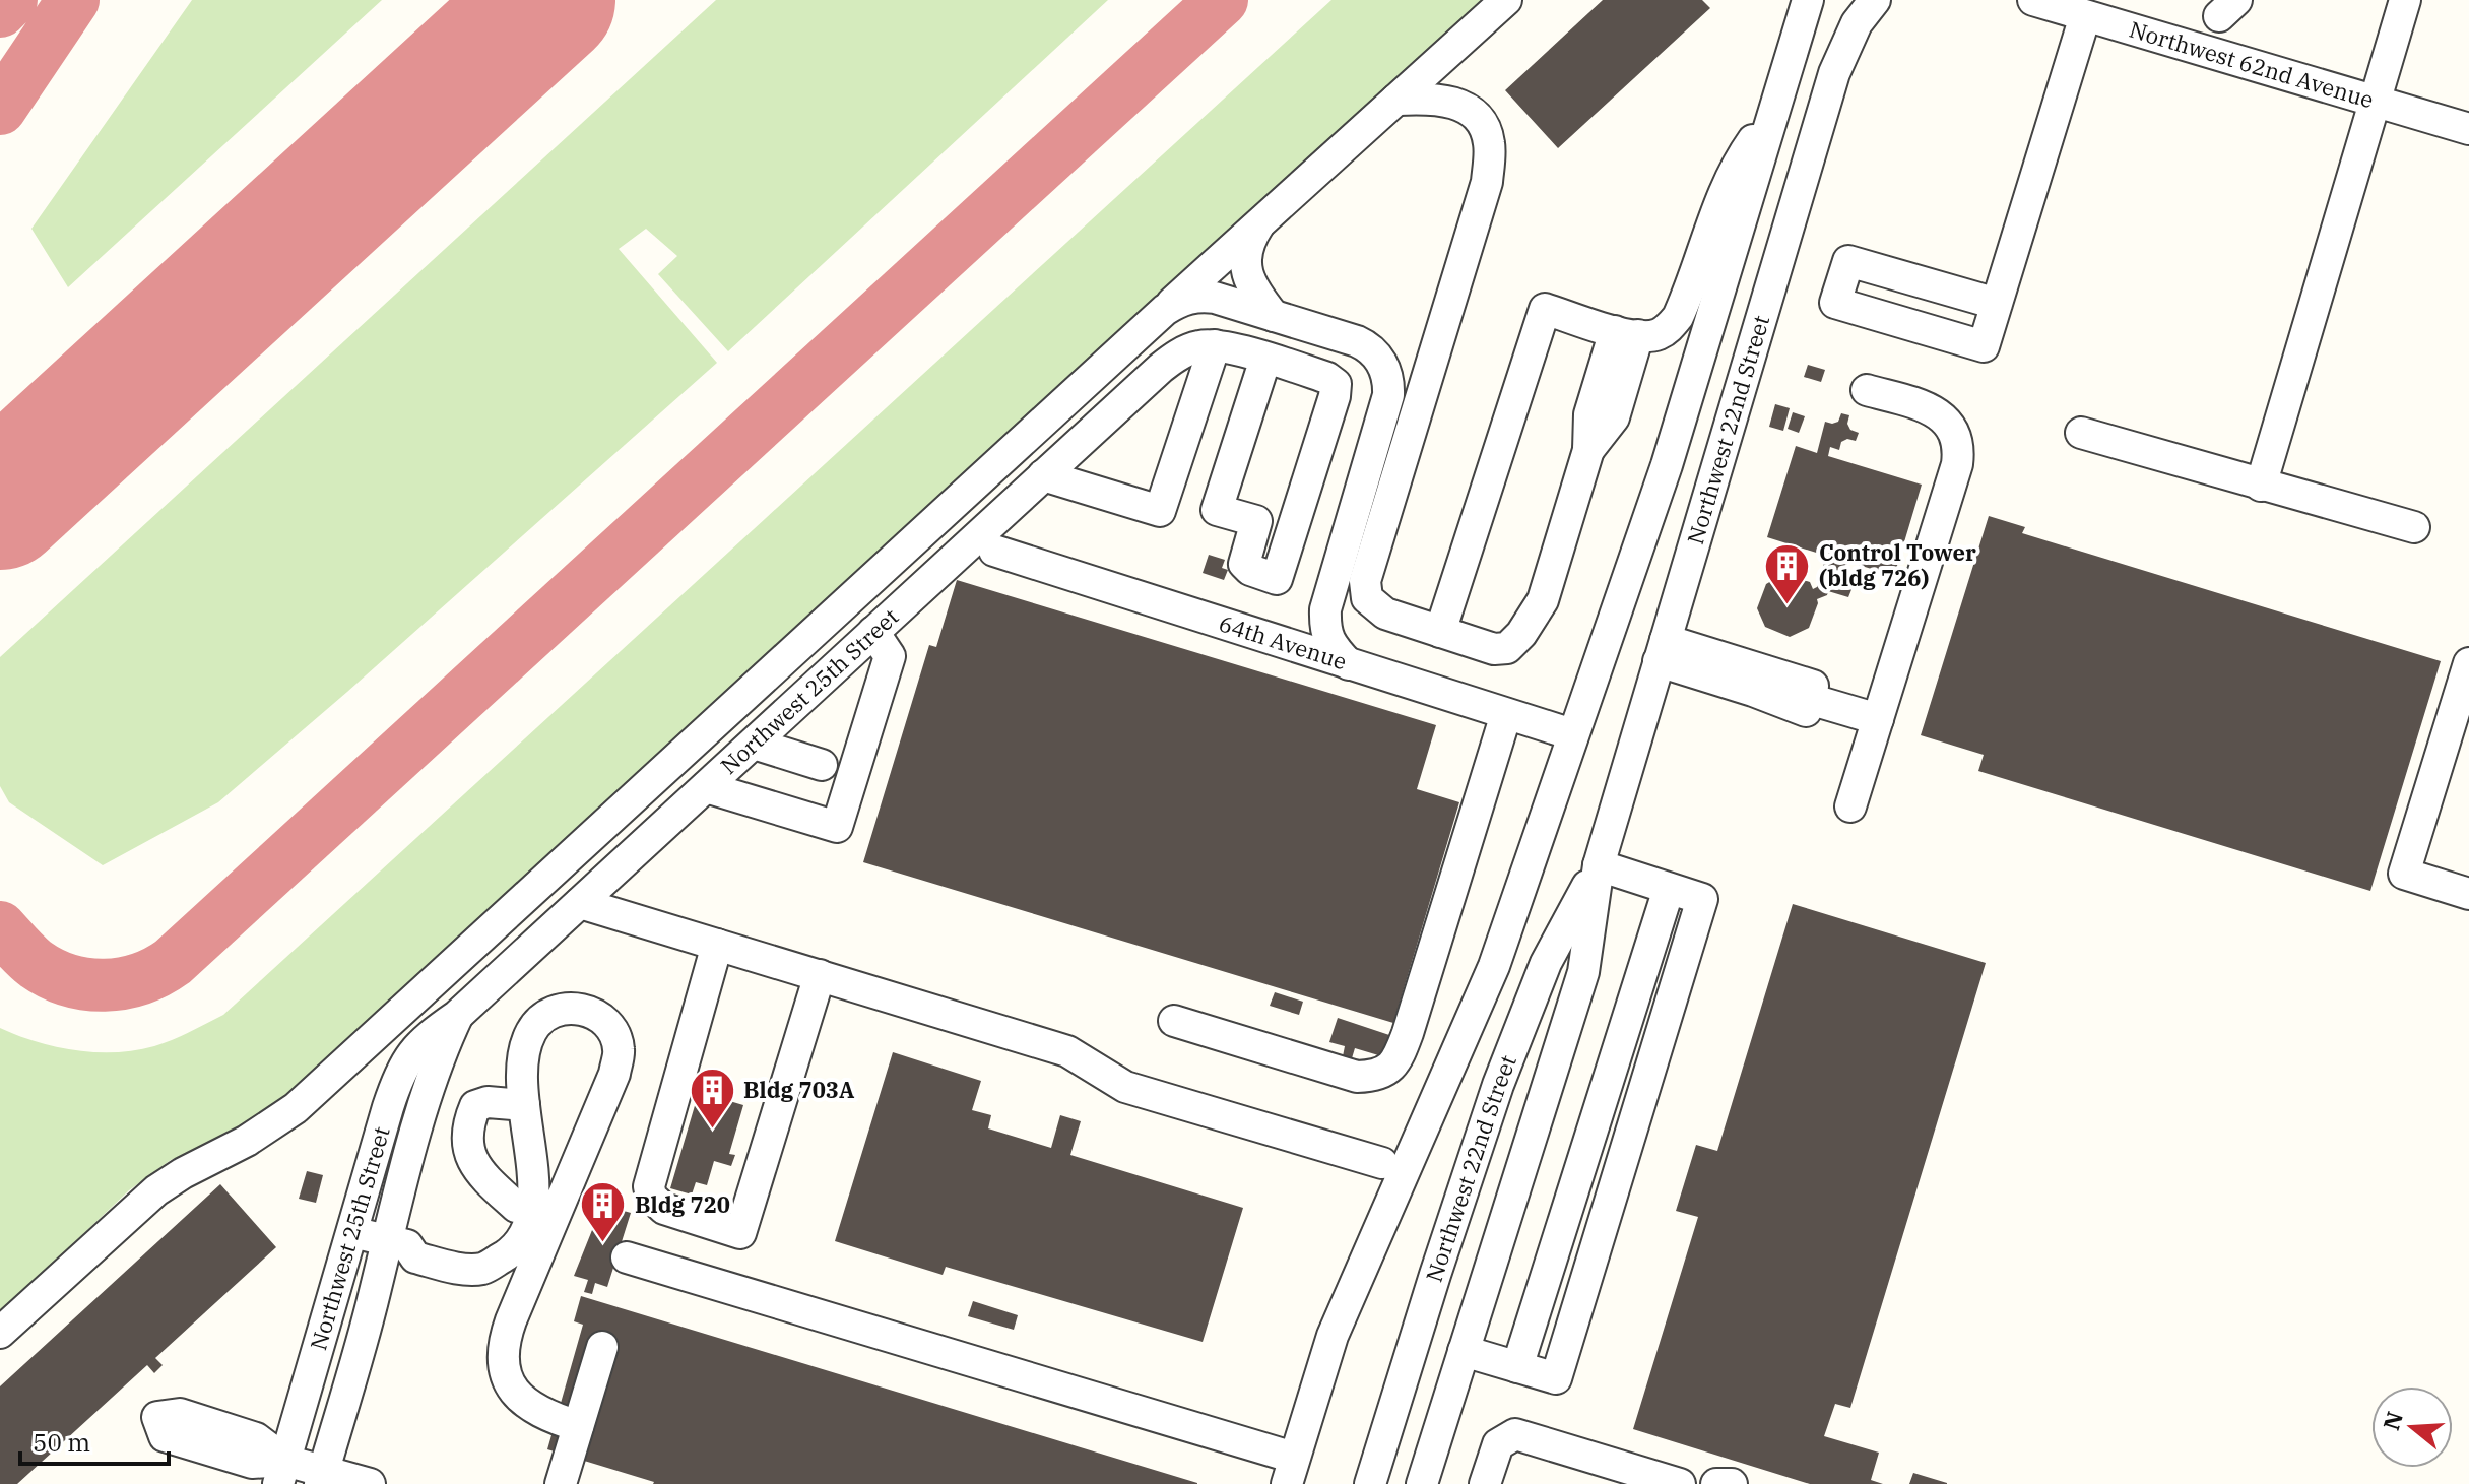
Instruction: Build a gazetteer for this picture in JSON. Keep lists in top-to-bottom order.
{
  "streets": {
    "street": [
      "Northwest 62nd Avenue",
      "Northwest 22nd Street",
      "64th Avenue",
      "Northwest 25th Street"
    ]
  },
  "places": {
    "building": ["Control Tower (bldg 726)", "Bldg 703A", "Bldg 720"]
  },
  "scale_bar": "50 m",
  "north": "left"
}
